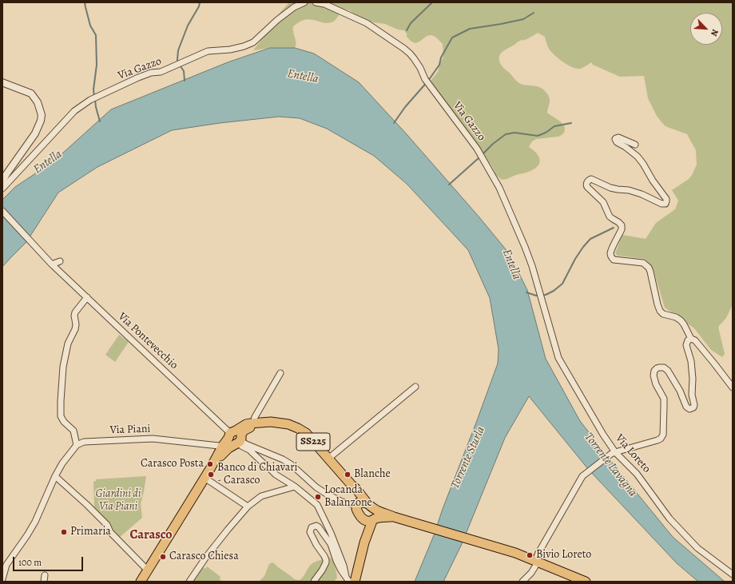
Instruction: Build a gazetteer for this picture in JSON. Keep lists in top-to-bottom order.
{
  "streets": {
    "main road": ["SS225"],
    "street": [
      "Via Gazzo",
      "Via Pontevecchio",
      "Via Piani",
      "Via Loreto"
    ]
  },
  "crossings": [
    ["Via Gazzo", "Via Loreto"],
    ["Via Pontevecchio", "SS225"],
    ["Via Piani", "SS225"]
  ],
  "districts": ["Carasco"],
  "water": ["Entella", "Torrente Sturla", "Torrente Lavagna"],
  "parks": ["Giardini di Via Piani"],
  "places": [
    "Carasco Posta",
    "Banco di Chiavari - Carasco",
    "Blanche",
    "Locanda Balanzone",
    "Primaria",
    "Bivio Loreto",
    "Carasco Chiesa"
  ],
  "scale_bar": "100 m",
  "north": "bottom right"
}
